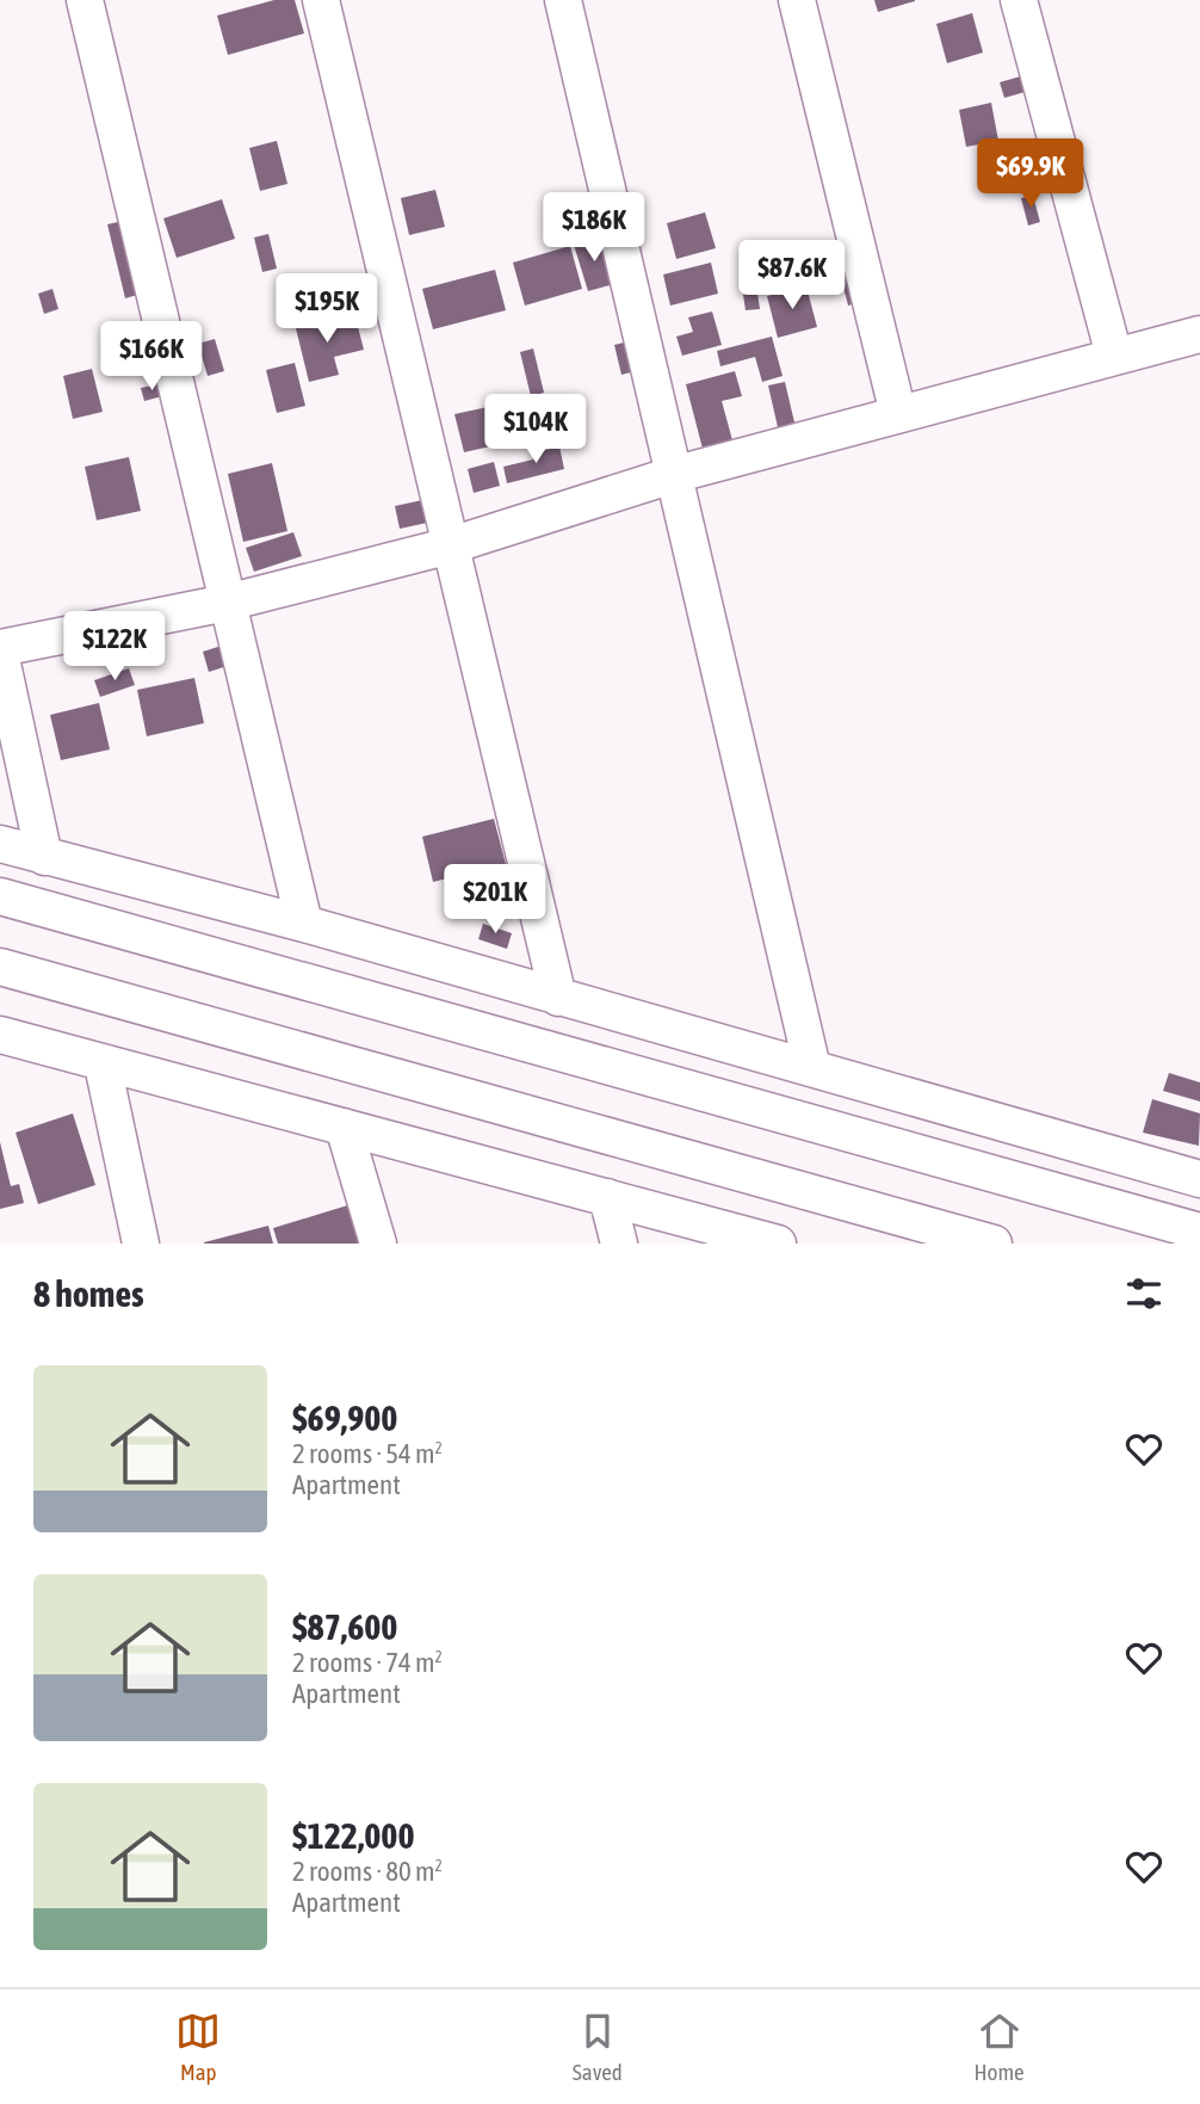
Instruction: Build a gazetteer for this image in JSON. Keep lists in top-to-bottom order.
{
  "page": {
    "price": [
      "$69.9K",
      "$186K",
      "$87.6K",
      "$195K",
      "$166K",
      "$104K",
      "$122K",
      "$201K"
    ],
    "heading": "8 homes",
    "list": [
      {
        "name": "$69,900",
        "note": "2 rooms · 54 m² · Apartment"
      },
      {
        "name": "$87,600",
        "note": "2 rooms · 74 m² · Apartment"
      },
      {
        "name": "$122,000",
        "note": "2 rooms · 80 m² · Apartment"
      }
    ],
    "tabs": ["Map", "Saved", "Home"]
  }
}
